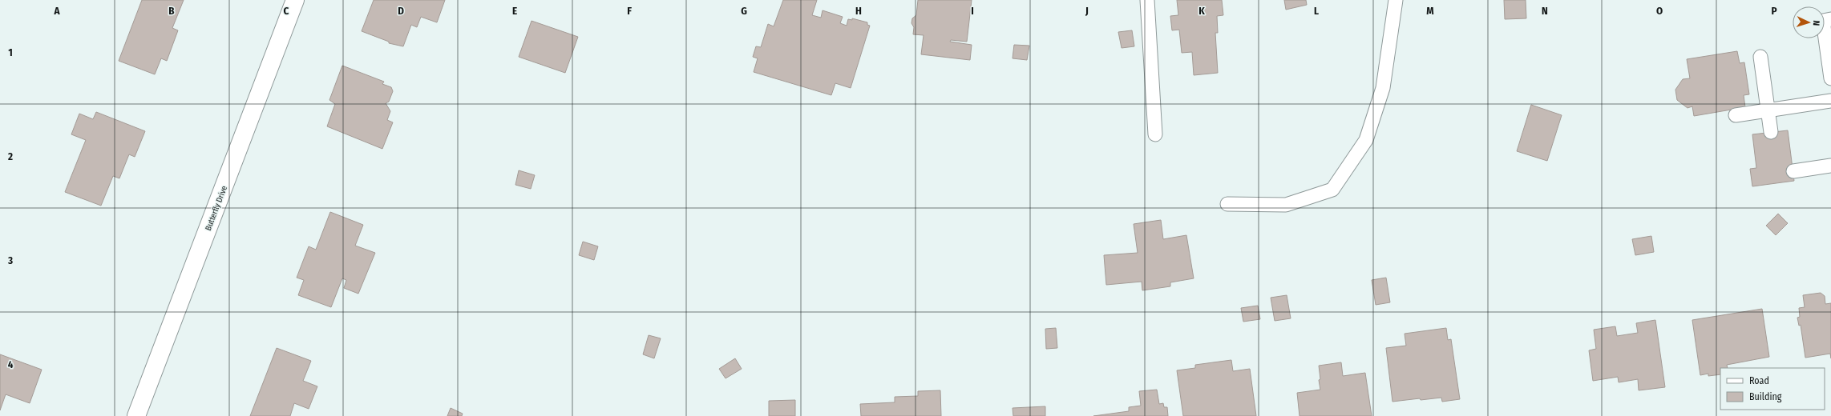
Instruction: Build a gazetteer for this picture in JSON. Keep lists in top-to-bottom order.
{
  "streets": {
    "street": ["Butterfly Drive"]
  },
  "legend": ["Road", "Building"],
  "north": "right",
  "grid": {
    "columns": [
      "A",
      "B",
      "C",
      "D",
      "E",
      "F",
      "G",
      "H",
      "I",
      "J",
      "K",
      "L",
      "M",
      "N",
      "O",
      "P"
    ],
    "rows": [
      "1",
      "2",
      "3",
      "4"
    ]
  }
}
